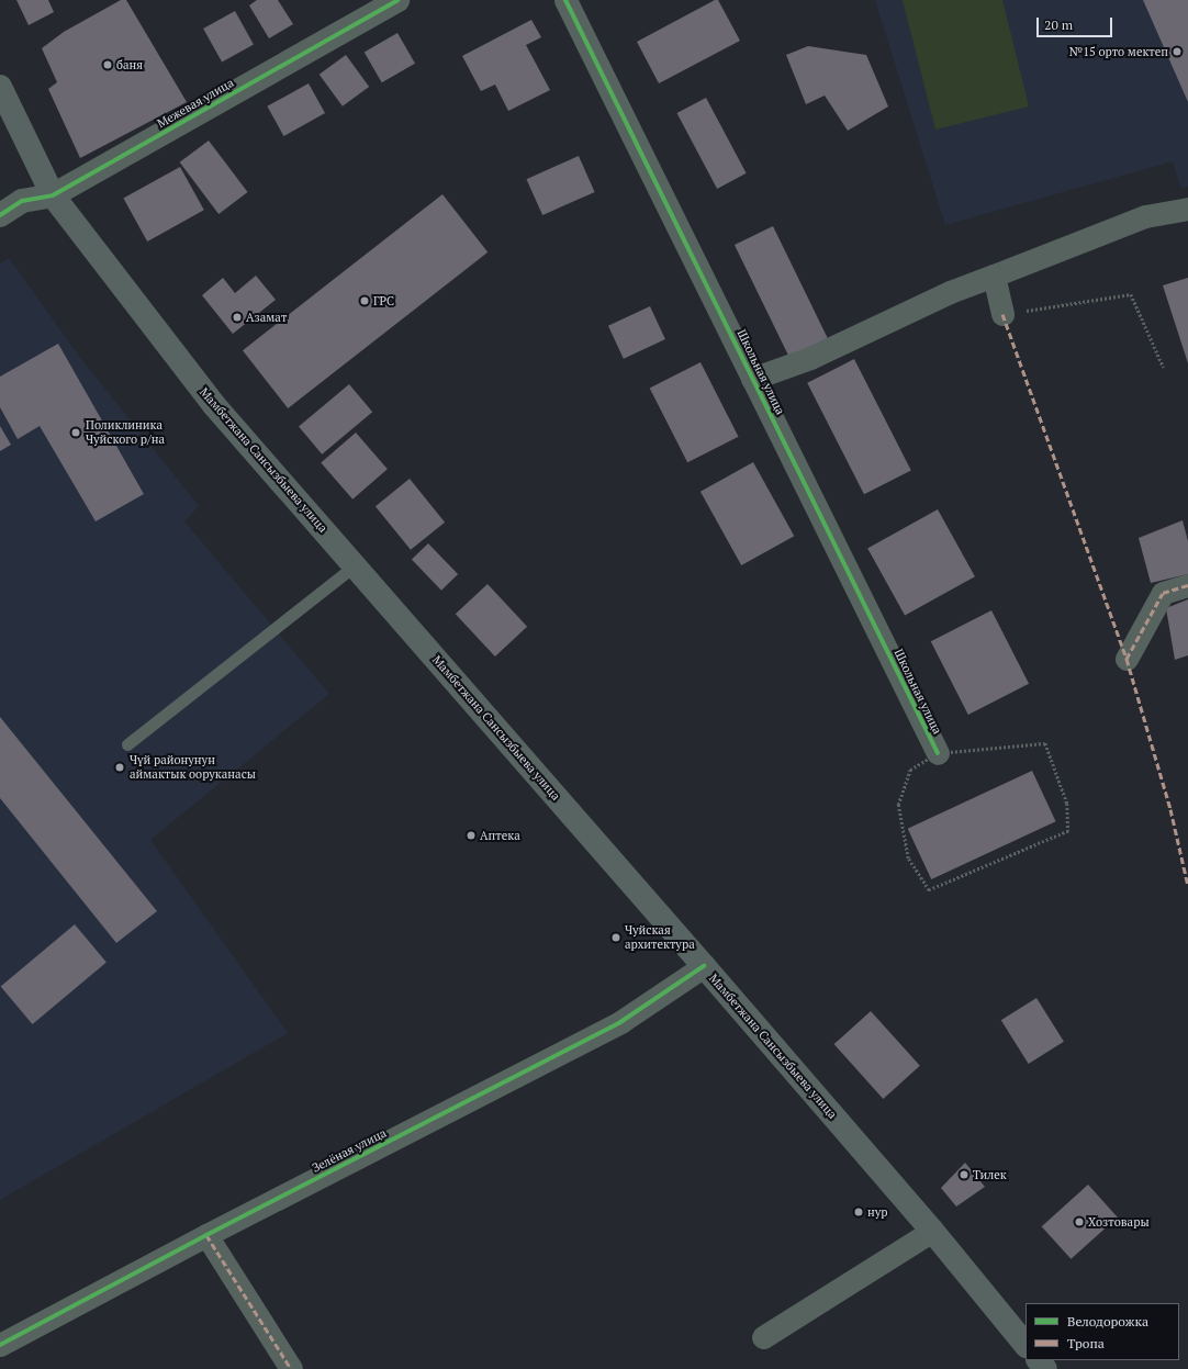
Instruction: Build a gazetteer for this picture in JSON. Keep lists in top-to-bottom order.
{
  "streets": {
    "main road": ["Мамбетжана Сансызбыева улица"],
    "street": ["Межевая улица", "Школьная улица", "Зелёная улица"]
  },
  "crossings": [
    ["Межевая улица", "Мамбетжана Сансызбыева улица"],
    ["Мамбетжана Сансызбыева улица", "Зелёная улица"]
  ],
  "places": [
    "№15 орто мектеп",
    "баня",
    "ГРС",
    "Азамат",
    "Поликлиника Чуйского р/на",
    "Чүй районунун аймактык ооруканасы",
    "Аптека",
    "Чуйская архитектура",
    "Тилек",
    "нур",
    "Хозтовары"
  ],
  "legend": ["Велодорожка", "Тропа"],
  "scale_bar": "20 m"
}
